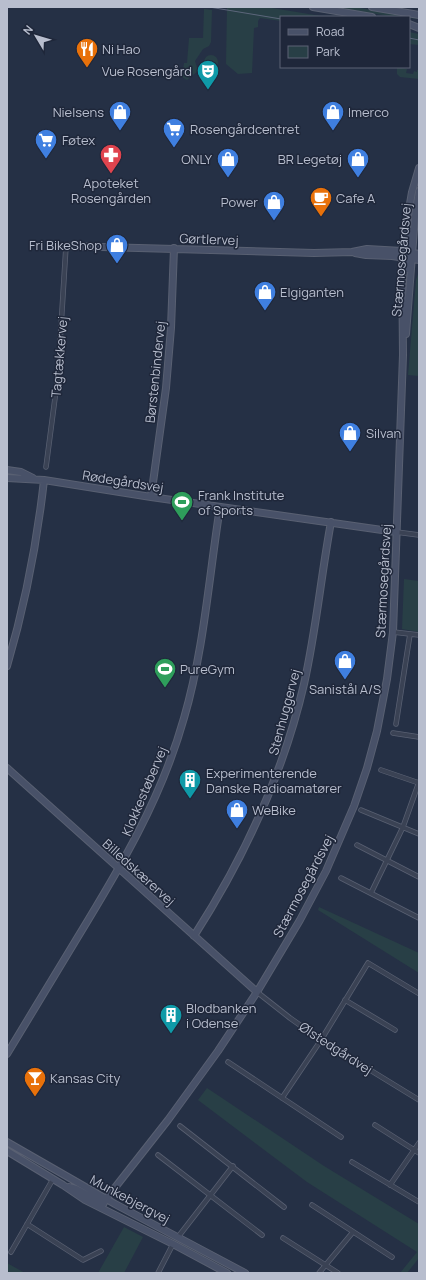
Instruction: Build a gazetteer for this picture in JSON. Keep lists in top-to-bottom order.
{
  "streets": {
    "street": [
      "Gørtlervej",
      "Stærmosegårdsvej",
      "Tagtækkervej",
      "Børstenbindervej",
      "Rødegårdsvej",
      "Stenhuggervej",
      "Klokkestøbervej",
      "Billedskærervej",
      "Ølstedgårdvej",
      "Munkebjergvej"
    ]
  },
  "crossings": [
    ["Gørtlervej", "Stærmosegårdsvej"],
    ["Gørtlervej", "Tagtækkervej"],
    ["Gørtlervej", "Børstenbindervej"],
    ["Stærmosegårdsvej", "Rødegårdsvej"],
    ["Stærmosegårdsvej", "Billedskærervej"],
    ["Stærmosegårdsvej", "Ølstedgårdvej"],
    ["Stærmosegårdsvej", "Munkebjergvej"],
    ["Børstenbindervej", "Rødegårdsvej"],
    ["Rødegårdsvej", "Stenhuggervej"],
    ["Rødegårdsvej", "Klokkestøbervej"],
    ["Stenhuggervej", "Billedskærervej"],
    ["Klokkestøbervej", "Billedskærervej"],
    ["Billedskærervej", "Ølstedgårdvej"]
  ],
  "places": {
    "restaurant": ["Ni Hao"],
    "theatre": ["Vue Rosengård"],
    "shop": [
      "Nielsens",
      "Imerco",
      "ONLY",
      "BR Legetøj",
      "Power",
      "Fri BikeShop",
      "Elgiganten",
      "Silvan",
      "Sanistål A/S",
      "WeBike"
    ],
    "supermarket": ["Rosengårdcentret", "Føtex"],
    "pharmacy": ["Apoteket Rosengården"],
    "cafe": ["Cafe A"],
    "sports": ["Frank Institute of Sports", "PureGym"],
    "building": ["Experimenterende Danske Radioamatører", "Blodbanken i Odense"],
    "bar": ["Kansas City"]
  },
  "legend": ["Road", "Park"],
  "north": "top left"
}
